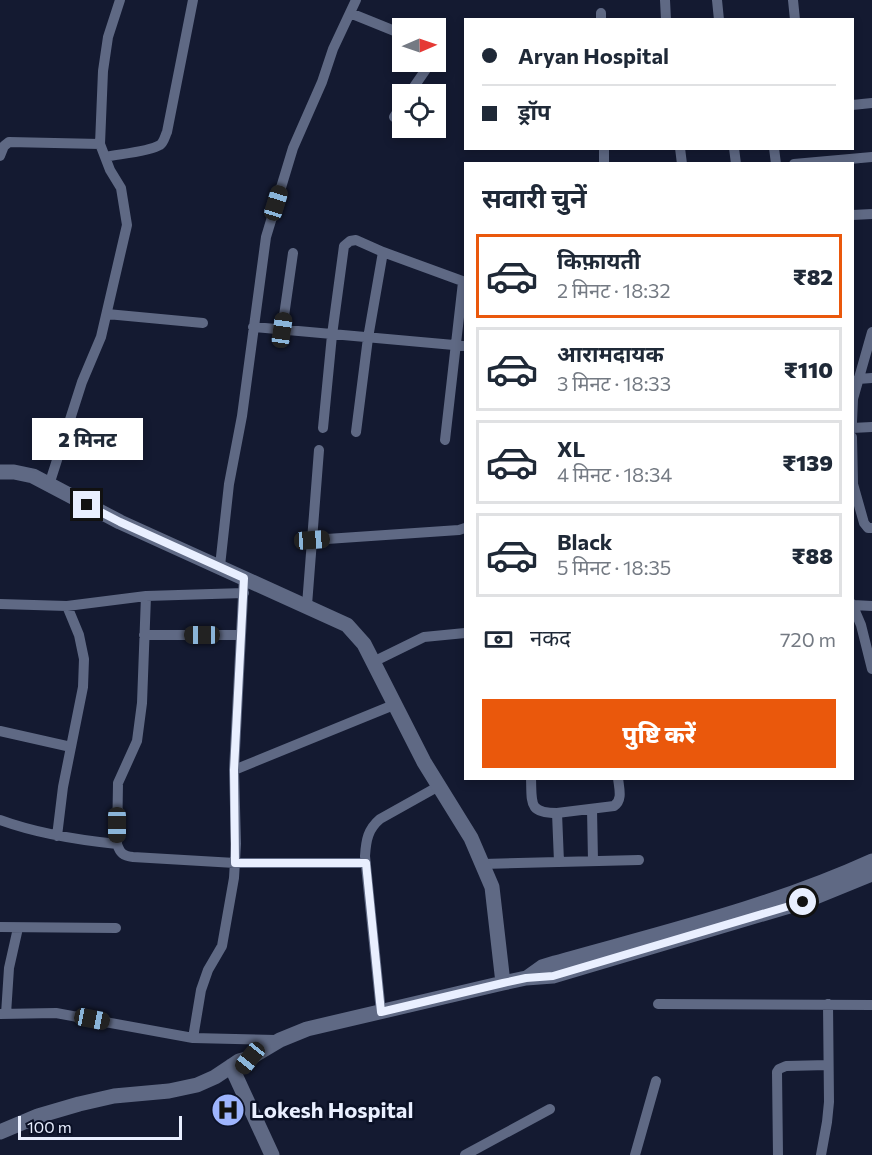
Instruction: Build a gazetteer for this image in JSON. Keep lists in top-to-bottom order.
{
  "places": {
    "hospital": ["Lokesh Hospital"]
  },
  "scale_bar": "100 m",
  "north": "right",
  "page": {
    "banner": ["Aryan Hospital", "ड्रॉप"],
    "heading": "सवारी चुनें",
    "list": [
      {
        "name": "किफ़ायती",
        "note": "2 मिनट · 18:32",
        "value": "₹82"
      },
      {
        "name": "आरामदायक",
        "note": "3 मिनट · 18:33",
        "value": "₹110"
      },
      {
        "name": "XL",
        "note": "4 मिनट · 18:34",
        "value": "₹139"
      },
      {
        "name": "Black",
        "note": "5 मिनट · 18:35",
        "value": "₹88"
      }
    ],
    "bubble": "2 मिनट",
    "pay": ["नकद", "720 m"],
    "buttons": "पुष्टि करें",
    "scale": "100 m"
  }
}
